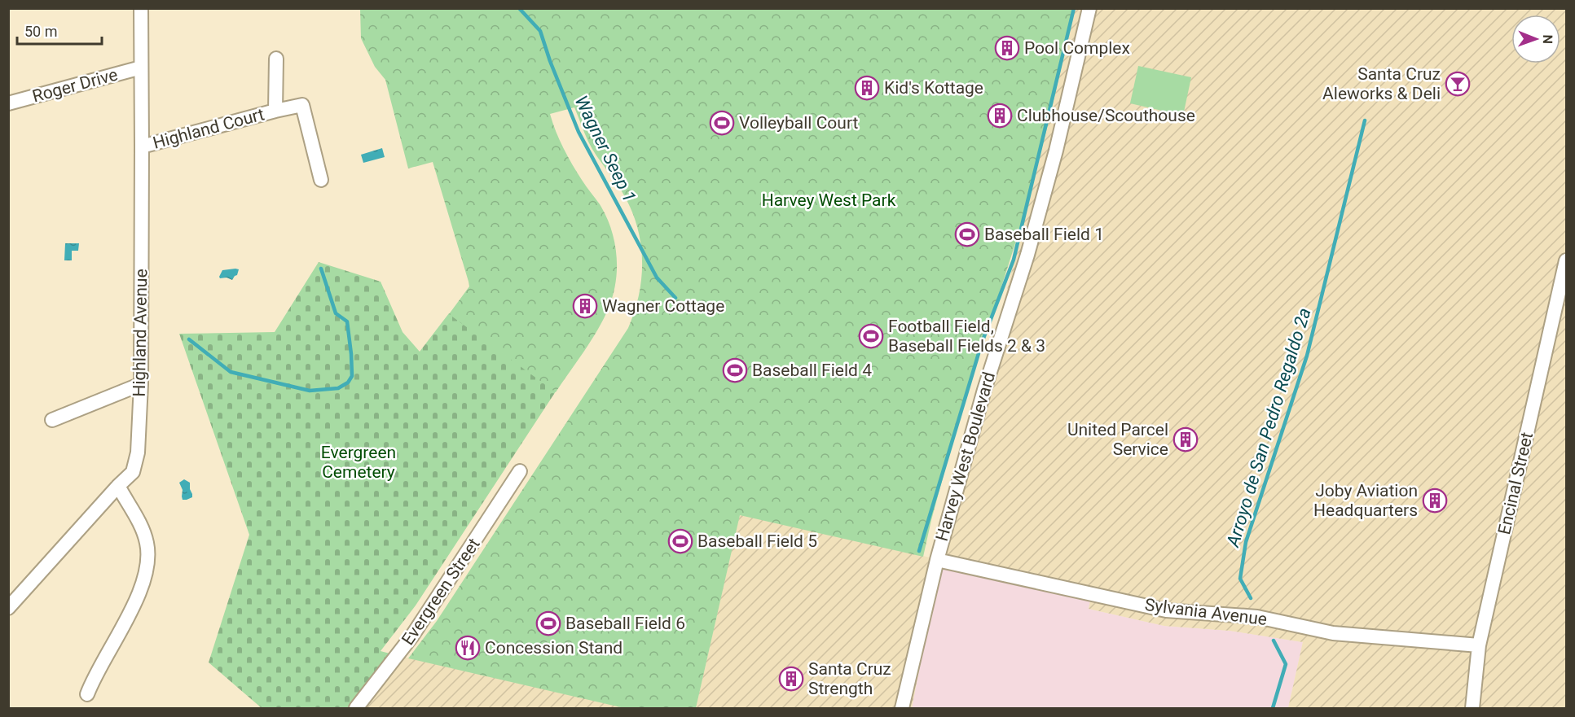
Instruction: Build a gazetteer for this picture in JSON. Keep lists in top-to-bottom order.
{
  "streets": {
    "street": [
      "Roger Drive",
      "Highland Court",
      "Highland Avenue",
      "Harvey West Boulevard",
      "Encinal Street",
      "Evergreen Street",
      "Sylvania Avenue"
    ]
  },
  "crossings": [
    ["Roger Drive", "Highland Avenue"],
    ["Highland Court", "Highland Avenue"],
    ["Harvey West Boulevard", "Sylvania Avenue"],
    ["Encinal Street", "Sylvania Avenue"]
  ],
  "water": ["Wagner Seep 1", "Arroyo de San Pedro Regaldo 2a"],
  "parks": ["Harvey West Park", "Evergreen Cemetery"],
  "places": {
    "building": [
      "Pool Complex",
      "Kid's Kottage",
      "Clubhouse/Scouthouse",
      "Wagner Cottage",
      "United Parcel Service",
      "Joby Aviation Headquarters",
      "Santa Cruz Strength"
    ],
    "bar": ["Santa Cruz Aleworks & Deli"],
    "sports": [
      "Volleyball Court",
      "Baseball Field 1",
      "Football Field, Baseball Fields 2 & 3",
      "Baseball Field 4",
      "Baseball Field 5",
      "Baseball Field 6"
    ],
    "restaurant": ["Concession Stand"]
  },
  "scale_bar": "50 m",
  "north": "right"
}
